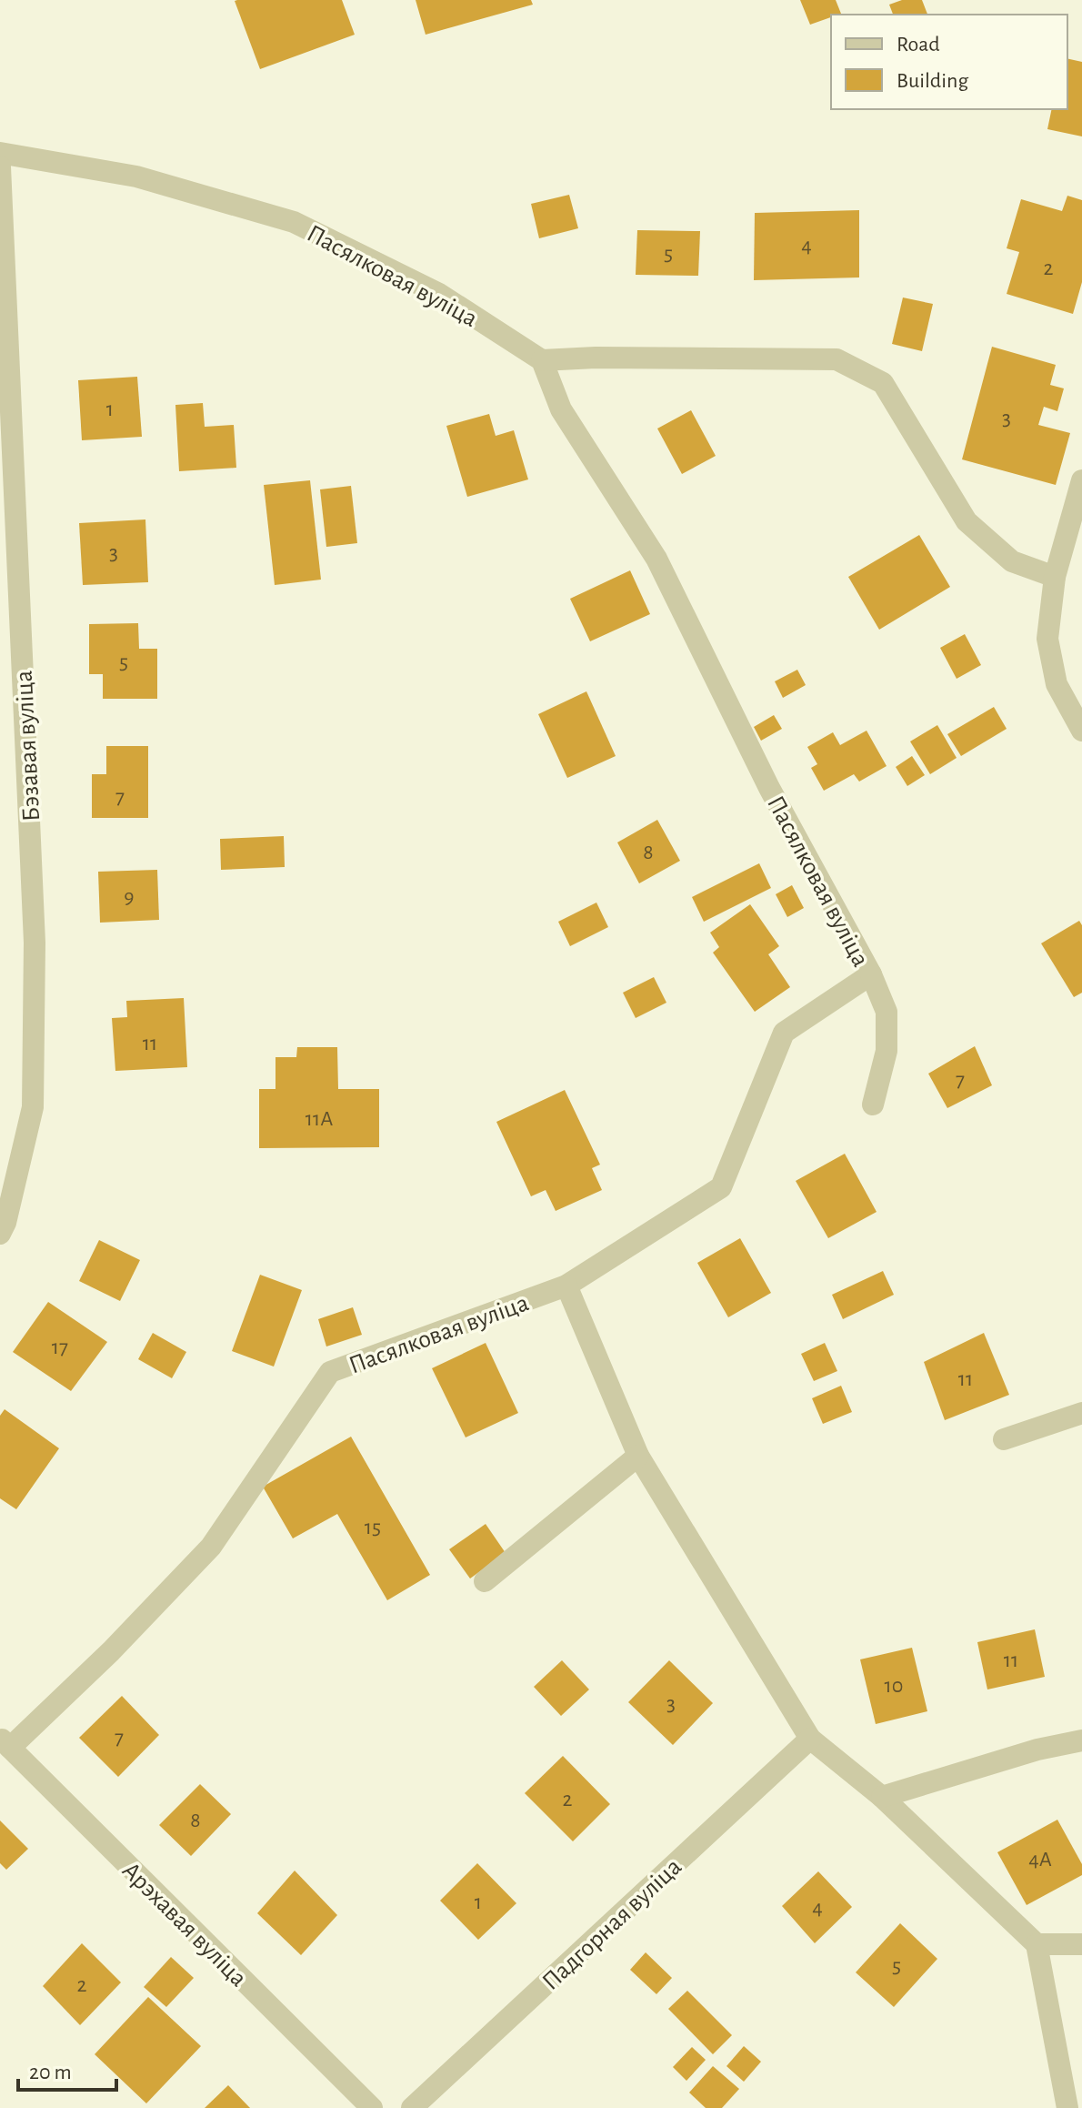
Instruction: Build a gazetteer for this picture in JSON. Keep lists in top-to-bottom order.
{
  "streets": {
    "street": [
      "Пасялковая вуліца",
      "Бэзавая вуліца",
      "Арэхавая вуліца",
      "Падгорная вуліца"
    ]
  },
  "crossings": [
    ["Пасялковая вуліца", "Арэхавая вуліца"]
  ],
  "house_numbers": [
    "4",
    "5",
    "2",
    "1",
    "3",
    "3",
    "5",
    "7",
    "8",
    "9",
    "11",
    "7",
    "11А",
    "17",
    "11",
    "15",
    "11",
    "10",
    "3",
    "7",
    "2",
    "8",
    "4А",
    "1",
    "4",
    "5",
    "2"
  ],
  "legend": ["Road", "Building"],
  "scale_bar": "20 m"
}
